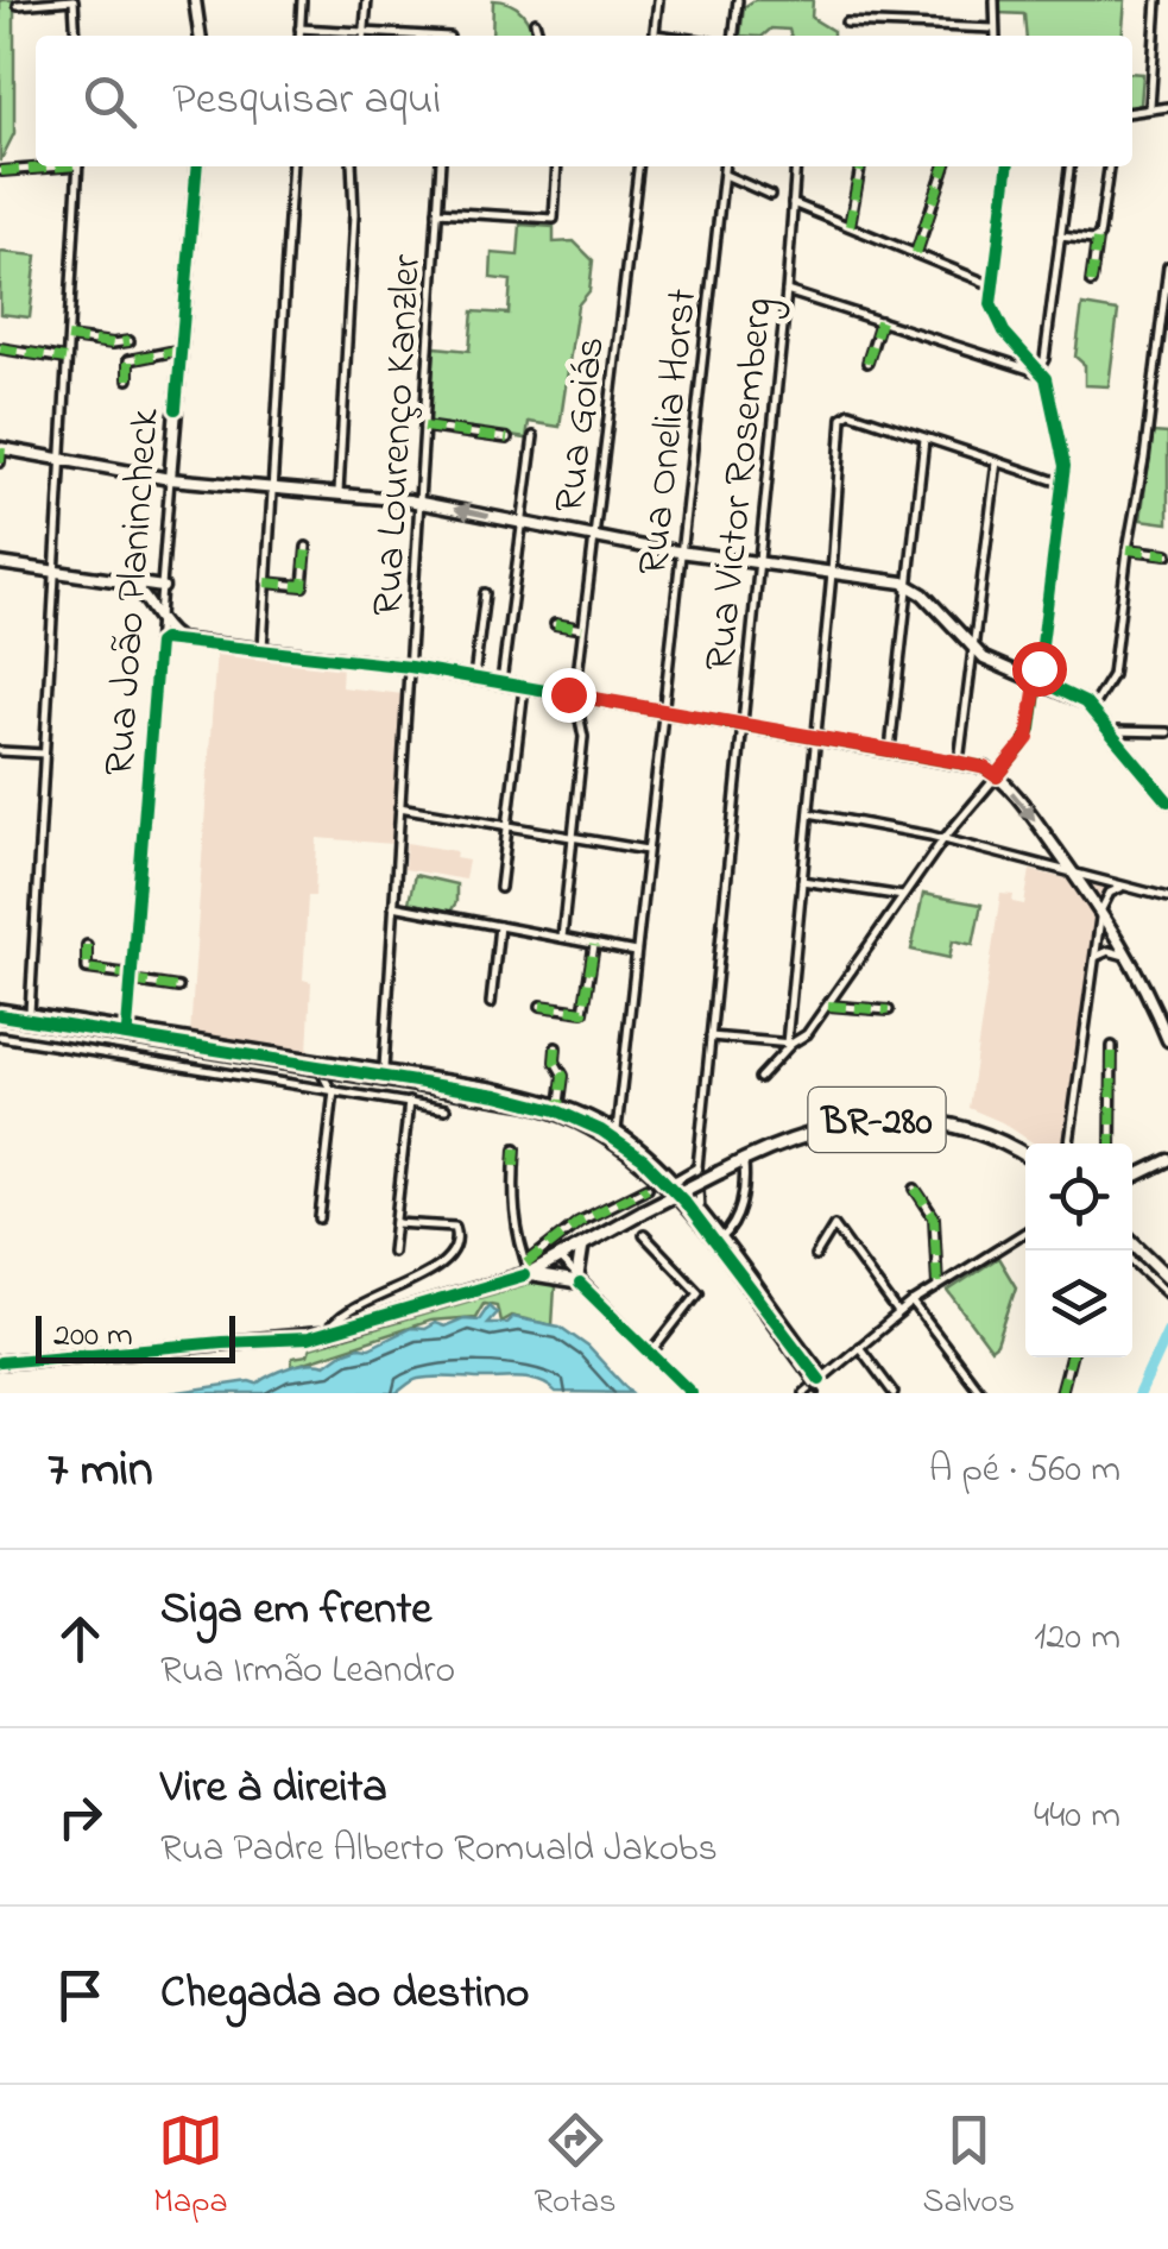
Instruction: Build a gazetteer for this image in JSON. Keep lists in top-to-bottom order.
{
  "streets": {
    "highway": ["BR-280"],
    "main road": ["Rua João Planincheck"],
    "street": [
      "Rua Goiás",
      "Rua Onelia Horst",
      "Rua Lourenço Kanzler",
      "Rua Victor Rosemberg"
    ]
  },
  "scale_bar": "200 m",
  "page": {
    "search": "Pesquisar aqui",
    "scale": "200 m",
    "heading": ["7 min", "A pé · 560 m"],
    "list": [
      ["Siga em frente", "Rua Irmão Leandro", "120 m"],
      ["Vire à direita", "Rua Padre Alberto Romuald Jakobs", "440 m"],
      "Chegada ao destino"
    ],
    "nav": ["Mapa", "Rotas", "Salvos"]
  }
}
